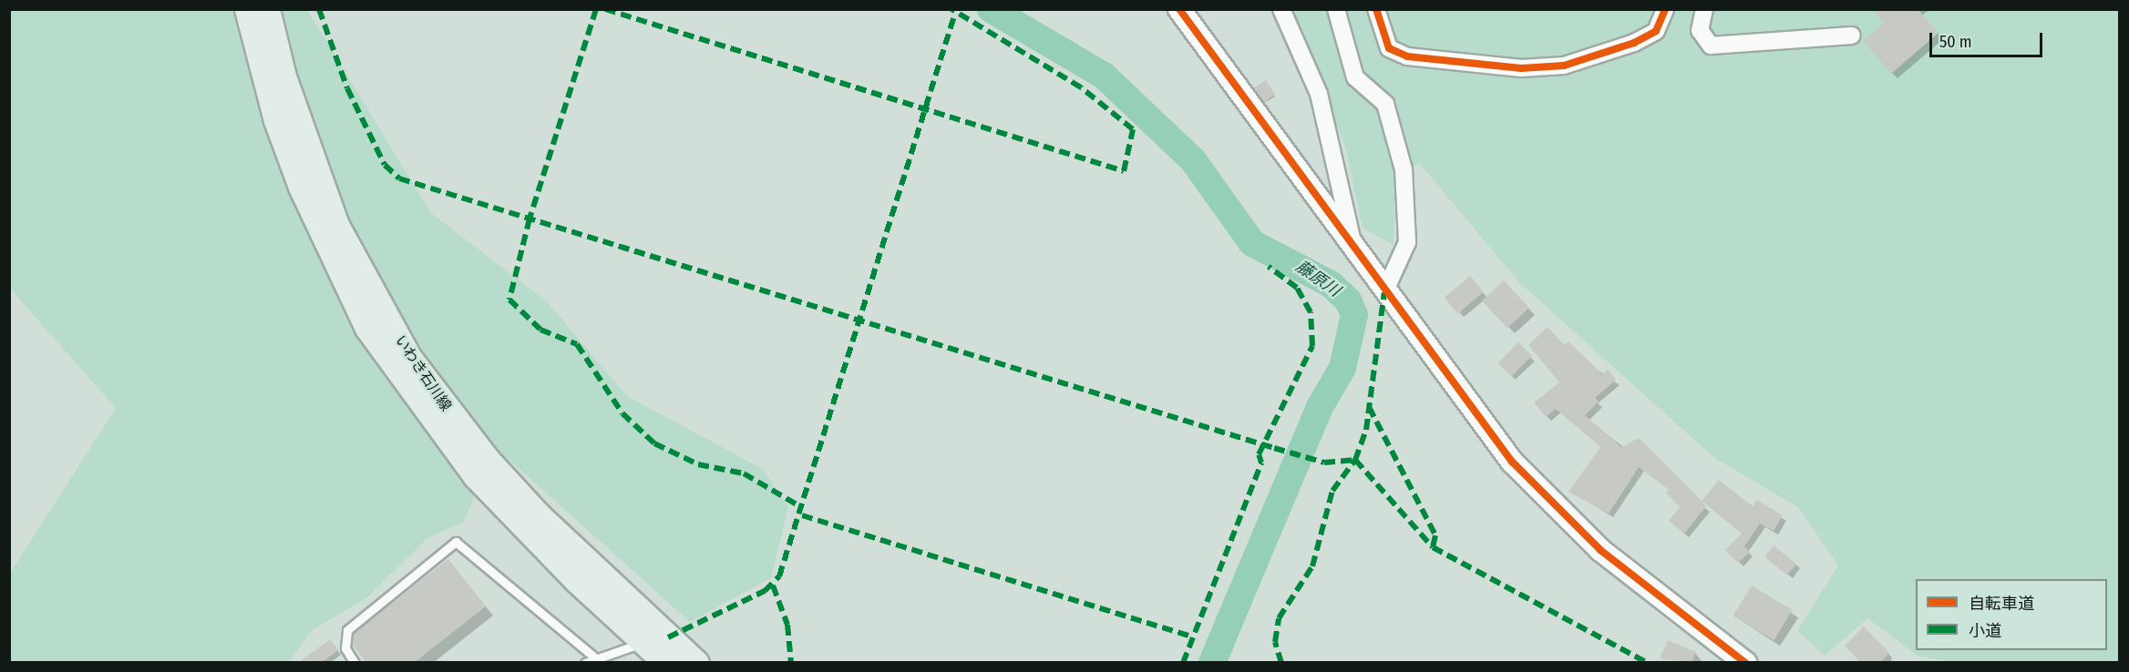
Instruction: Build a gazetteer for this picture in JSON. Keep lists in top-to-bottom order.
{
  "streets": {
    "main road": ["いわき石川線"]
  },
  "water": ["藤原川"],
  "legend": ["自転車道", "小道"],
  "scale_bar": "50 m"
}
